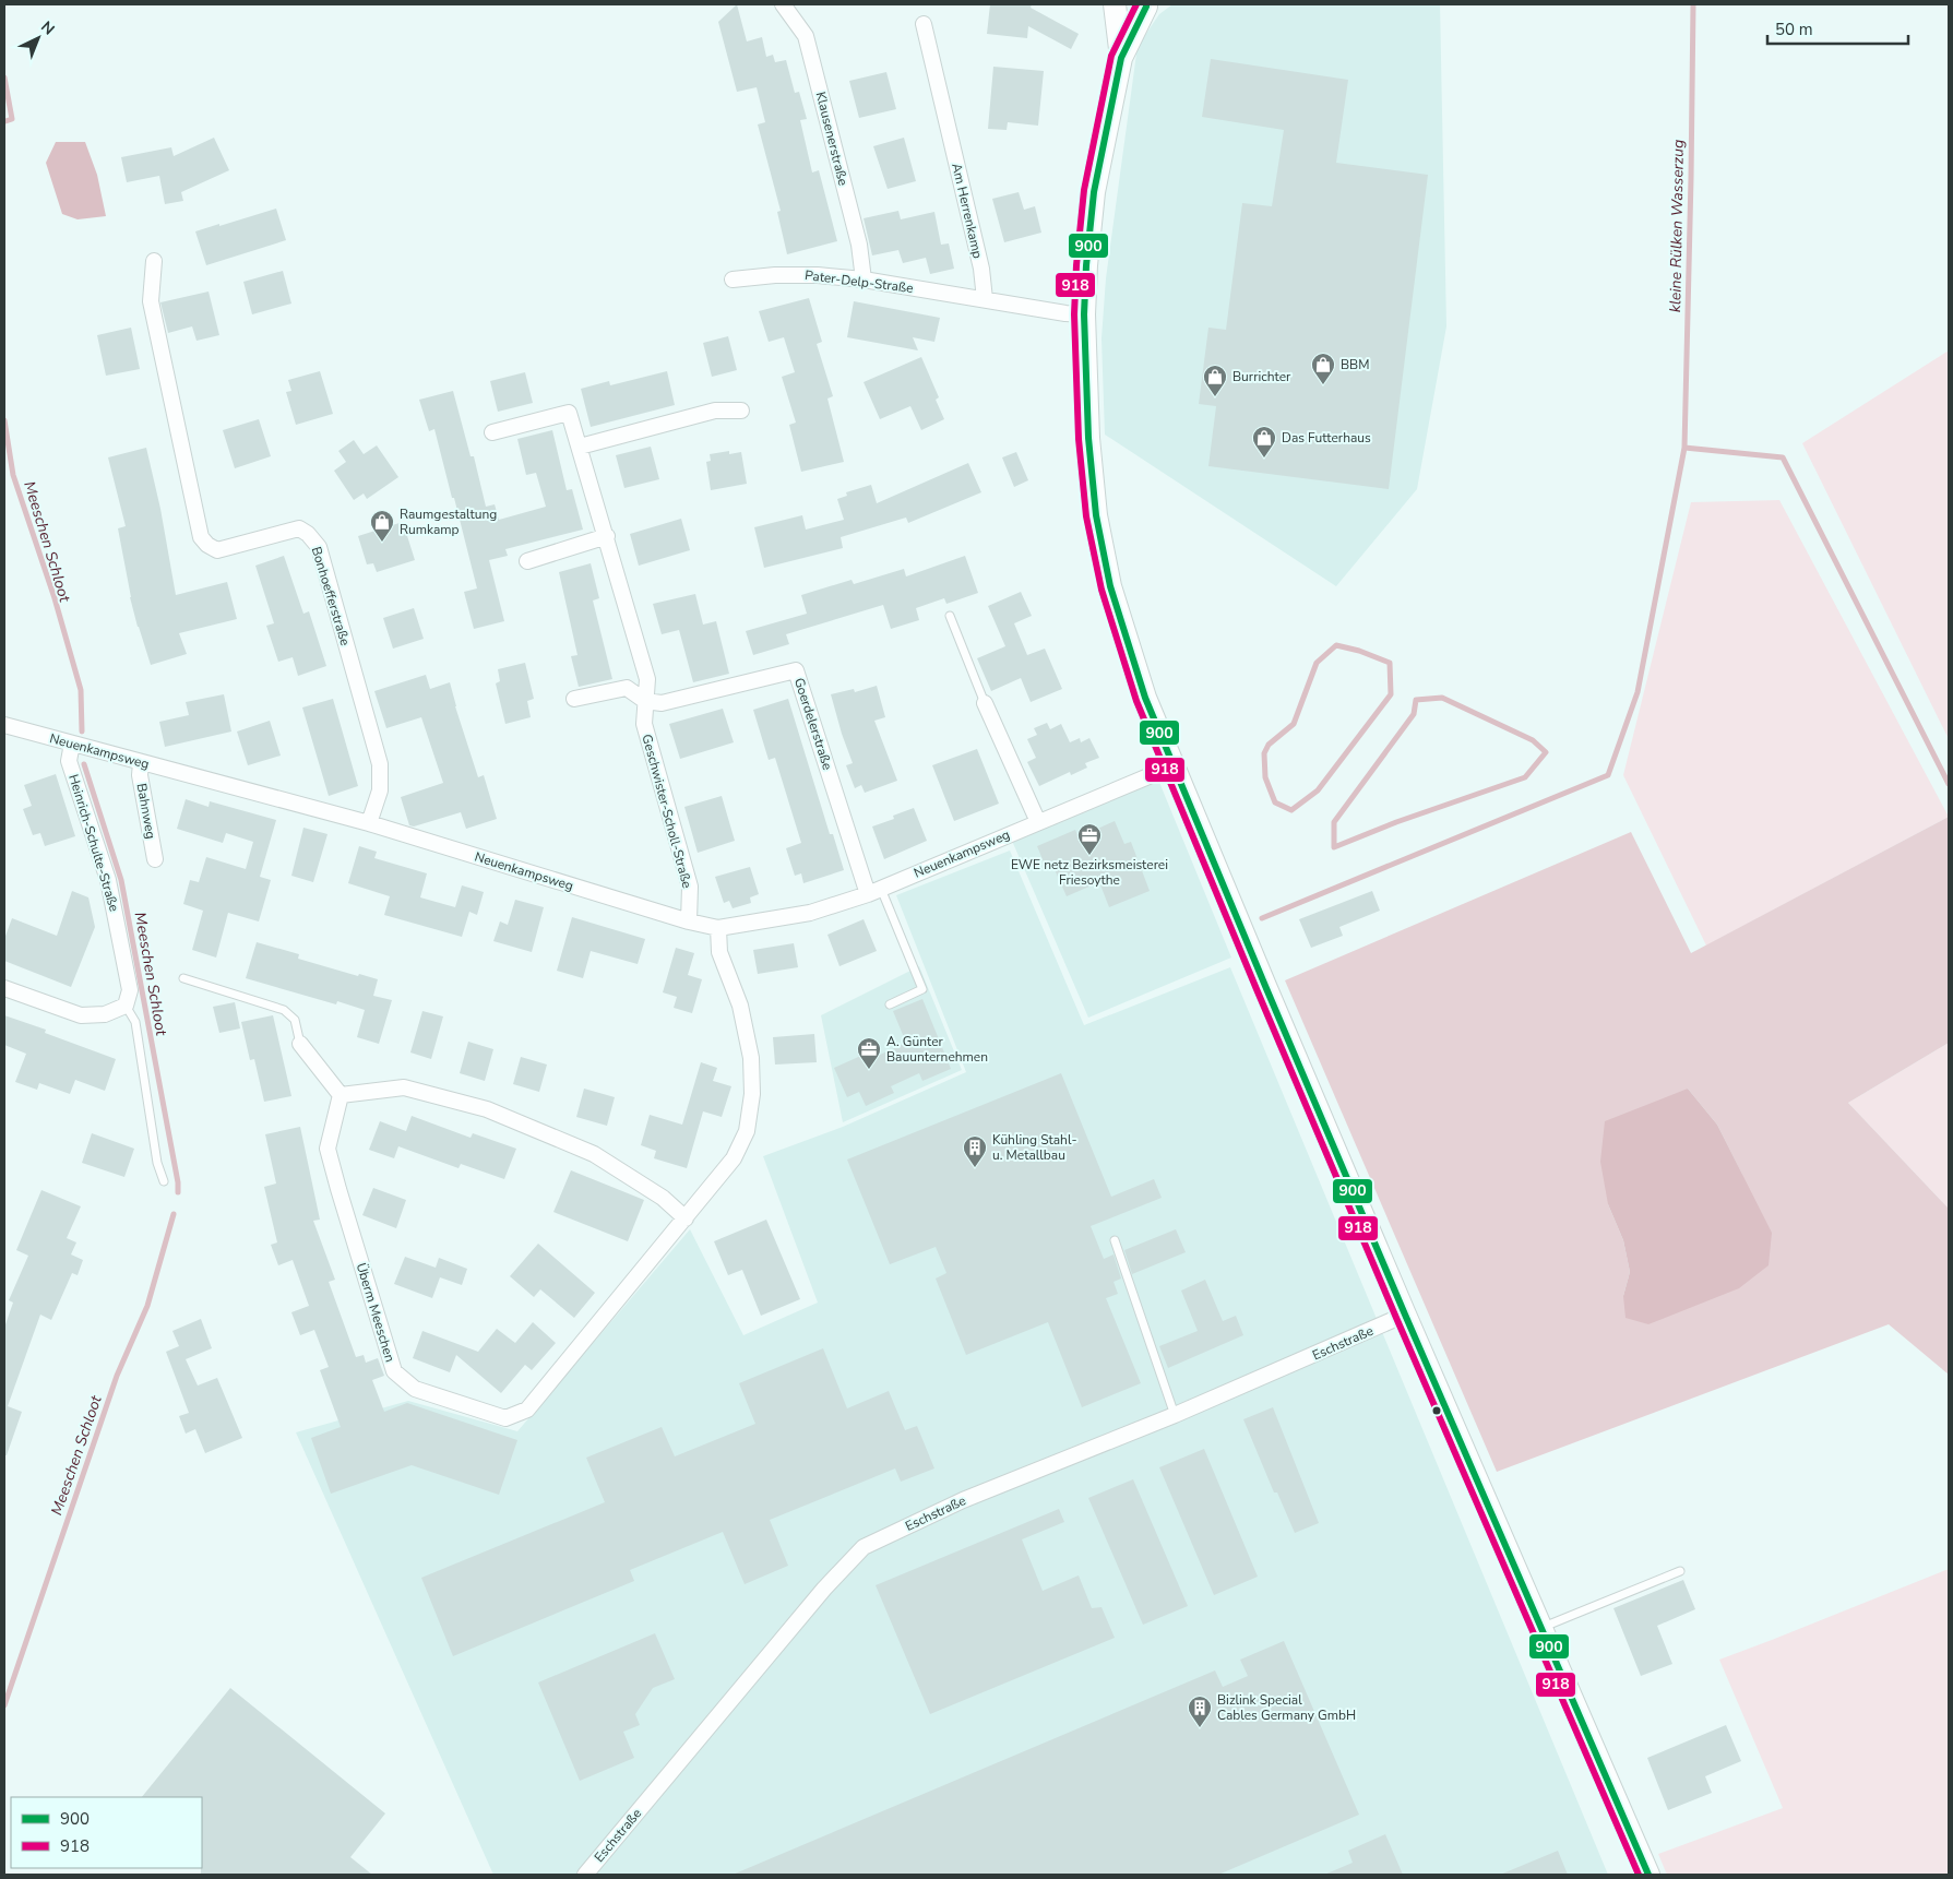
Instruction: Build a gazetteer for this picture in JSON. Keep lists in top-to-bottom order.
{
  "streets": {
    "street": [
      "Klausenerstraße",
      "Am Herrenkamp",
      "Pater-Delp-Straße",
      "Bonhoefferstraße",
      "Goerdelerstraße",
      "Neuenkampsweg",
      "Bahnweg",
      "Geschwister-Scholl-Straße",
      "Heinrich-Schulte-Straße",
      "Überm Meeschen",
      "Eschstraße"
    ]
  },
  "crossings": [
    ["Klausenerstraße", "Pater-Delp-Straße"],
    ["Am Herrenkamp", "Pater-Delp-Straße"],
    ["Bonhoefferstraße", "Neuenkampsweg"],
    ["Goerdelerstraße", "Neuenkampsweg"],
    ["Goerdelerstraße", "Geschwister-Scholl-Straße"],
    ["Neuenkampsweg", "Bahnweg"],
    ["Neuenkampsweg", "Geschwister-Scholl-Straße"],
    ["Neuenkampsweg", "Heinrich-Schulte-Straße"],
    ["Neuenkampsweg", "Überm Meeschen"]
  ],
  "water": ["kleine Rülken Wasserzug", "Meeschen Schloot"],
  "places": {
    "shop": [
      "BBM",
      "Burrichter",
      "Das Futterhaus",
      "Raumgestaltung Rumkamp"
    ],
    "office": ["EWE netz Bezirksmeisterei Friesoythe", "A. Günter Bauunternehmen"],
    "building": ["Kühling Stahl- u. Metallbau", "Bizlink Special Cables Germany GmbH"]
  },
  "lines": ["transit line 918", "transit line 900"],
  "legend": ["900", "918"],
  "scale_bar": "50 m",
  "north": "top right"
}
